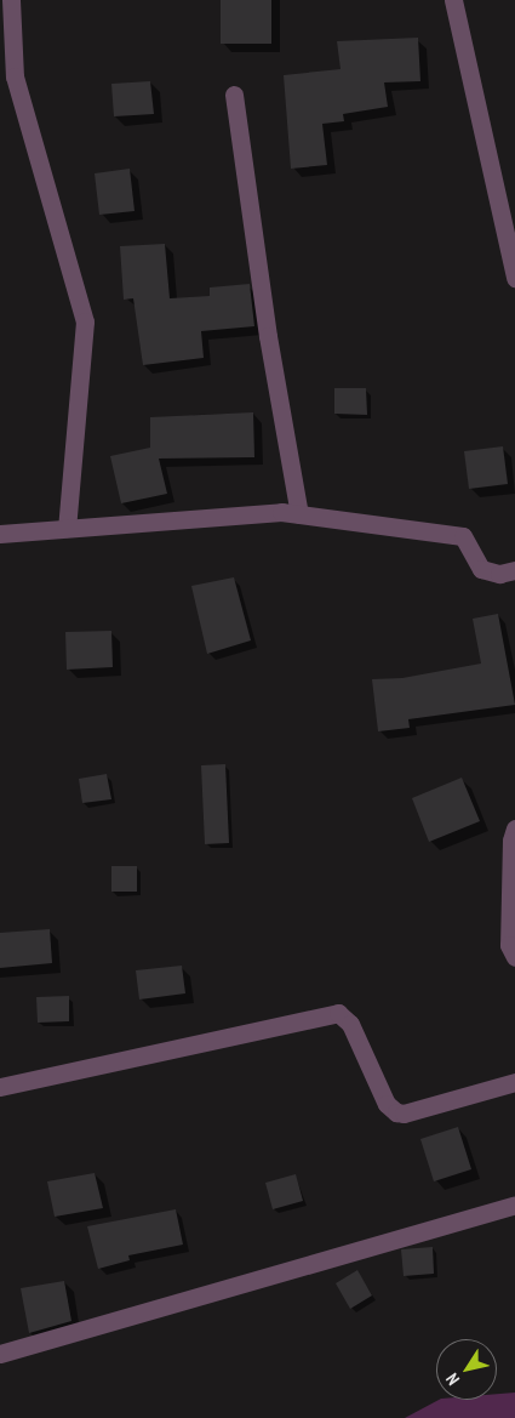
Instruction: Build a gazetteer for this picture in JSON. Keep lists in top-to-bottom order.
{
  "north": "bottom left"
}
